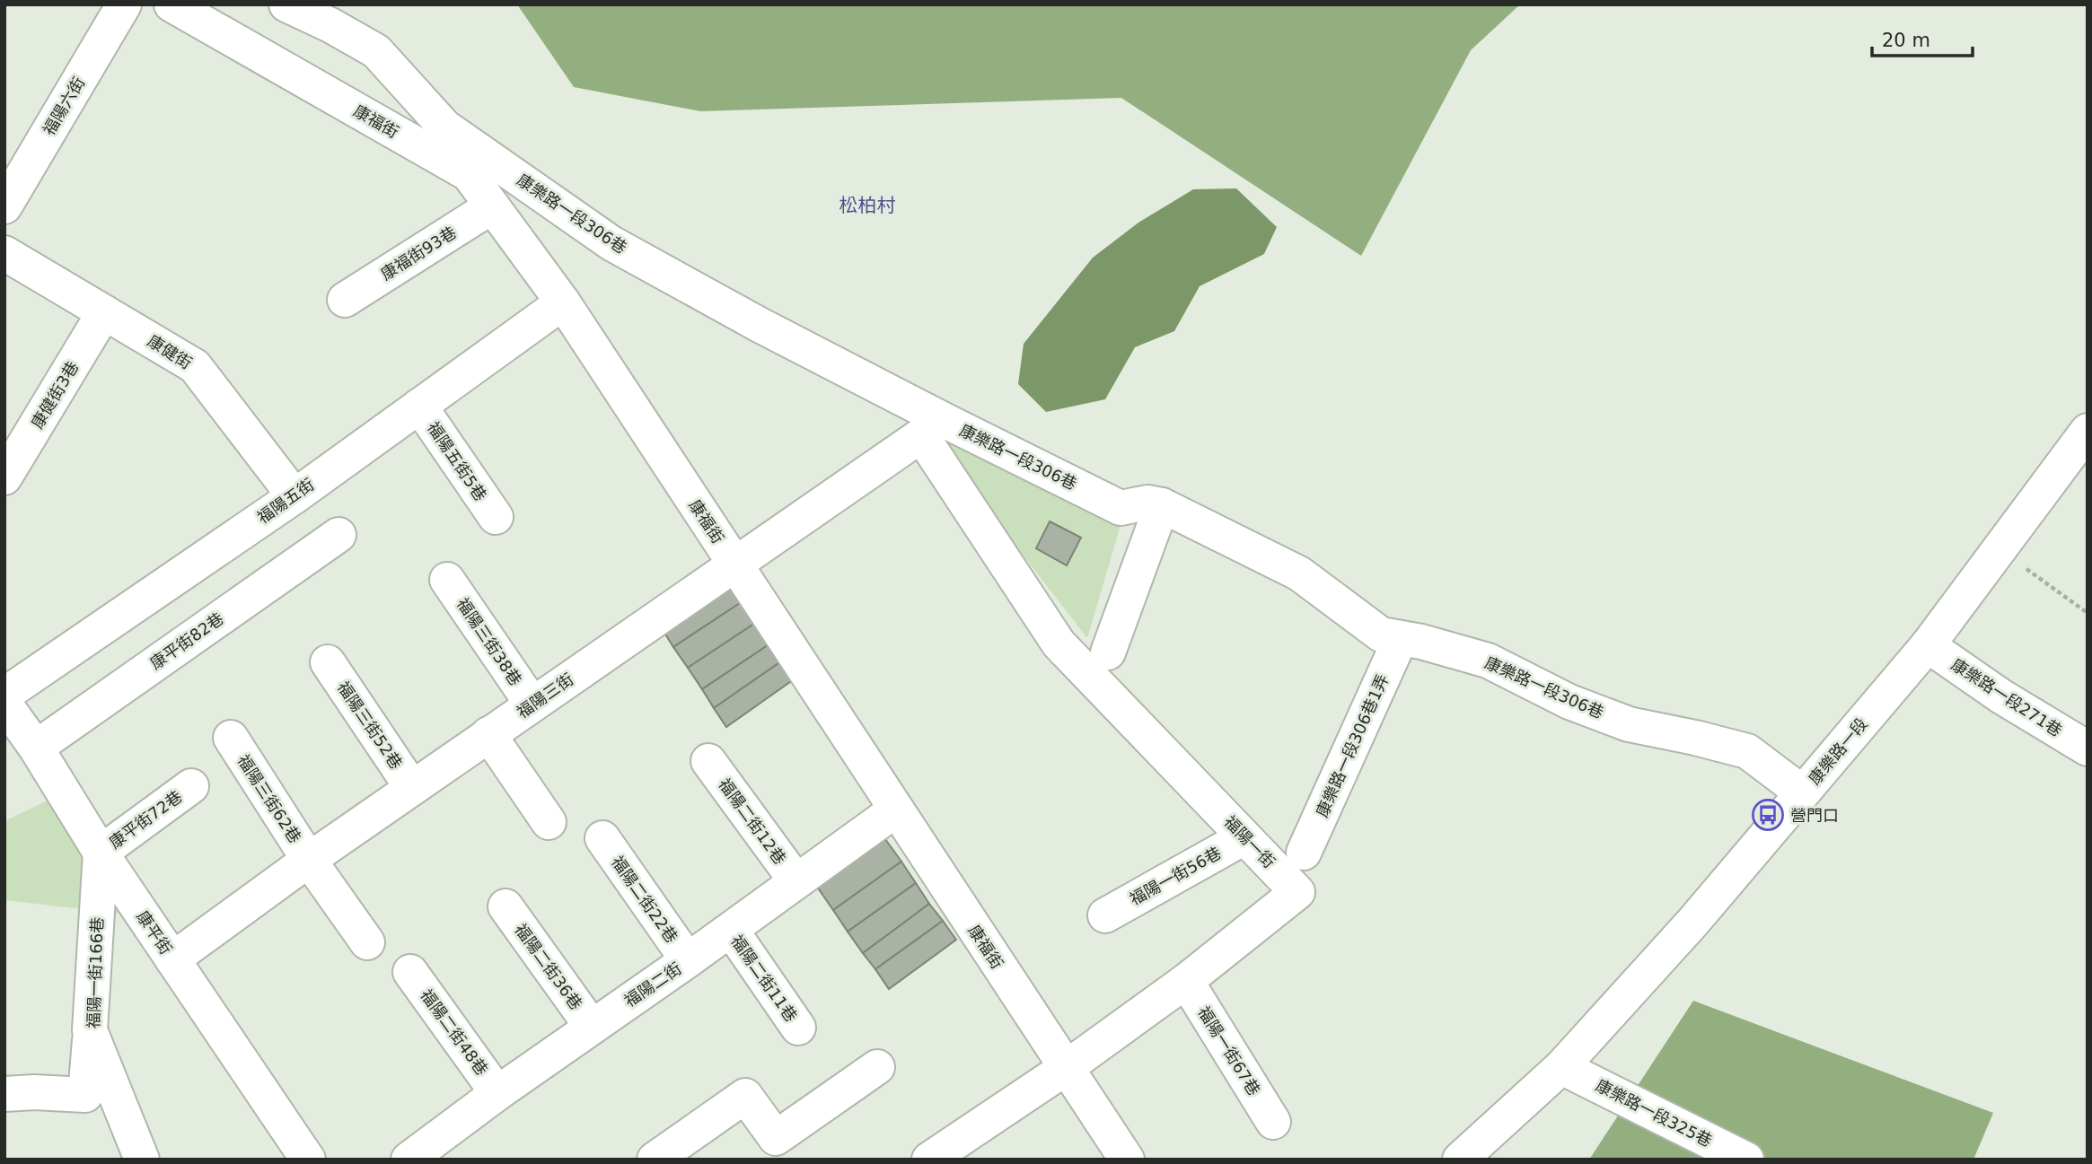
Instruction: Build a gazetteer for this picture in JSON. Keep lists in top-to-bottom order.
{
  "streets": {
    "street": [
      "福陽六街",
      "康福街",
      "康樂路一段306巷",
      "康福街93巷",
      "康健街",
      "康健街3巷",
      "福陽五街5巷",
      "福陽五街",
      "康平街82巷",
      "福陽三街38巷",
      "福陽三街",
      "康樂路一段271巷",
      "福陽三街52巷",
      "康樂路一段306巷1弄",
      "康樂路一段",
      "福陽三街62巷",
      "康平街72巷",
      "福陽二街12巷",
      "福陽一街",
      "福陽一街56巷",
      "福陽二街22巷",
      "康平街",
      "福陽二街36巷",
      "福陽一街166巷",
      "福陽二街11巷",
      "福陽二街",
      "福陽二街48巷",
      "福陽一街67巷",
      "康樂路一段325巷"
    ]
  },
  "crossings": [
    ["康福街", "康福街93巷"],
    ["康福街", "福陽五街"],
    ["康福街", "福陽三街"],
    ["康福街", "福陽一街"],
    ["康福街", "福陽二街"],
    ["康樂路一段306巷", "康樂路一段306巷1弄"],
    ["康樂路一段306巷", "康樂路一段"],
    ["康健街", "康健街3巷"],
    ["康健街", "福陽五街"],
    ["福陽五街5巷", "福陽五街"],
    ["康平街82巷", "康平街"],
    ["福陽三街38巷", "福陽三街"],
    ["福陽三街", "福陽三街52巷"],
    ["福陽三街", "福陽三街62巷"],
    ["福陽三街", "福陽一街"],
    ["福陽三街", "康平街"],
    ["康樂路一段271巷", "康樂路一段"],
    ["康樂路一段", "康樂路一段325巷"],
    ["康平街72巷", "康平街"],
    ["康平街72巷", "福陽一街166巷"],
    ["福陽二街12巷", "福陽二街"],
    ["福陽一街", "福陽一街56巷"],
    ["福陽一街", "福陽一街67巷"],
    ["福陽二街22巷", "福陽二街"],
    ["康平街", "福陽一街166巷"],
    ["福陽二街36巷", "福陽二街"],
    ["福陽二街11巷", "福陽二街"],
    ["福陽二街", "福陽二街48巷"]
  ],
  "districts": ["松柏村"],
  "places": {
    "bus stop": ["營門口"]
  },
  "scale_bar": "20 m"
}
